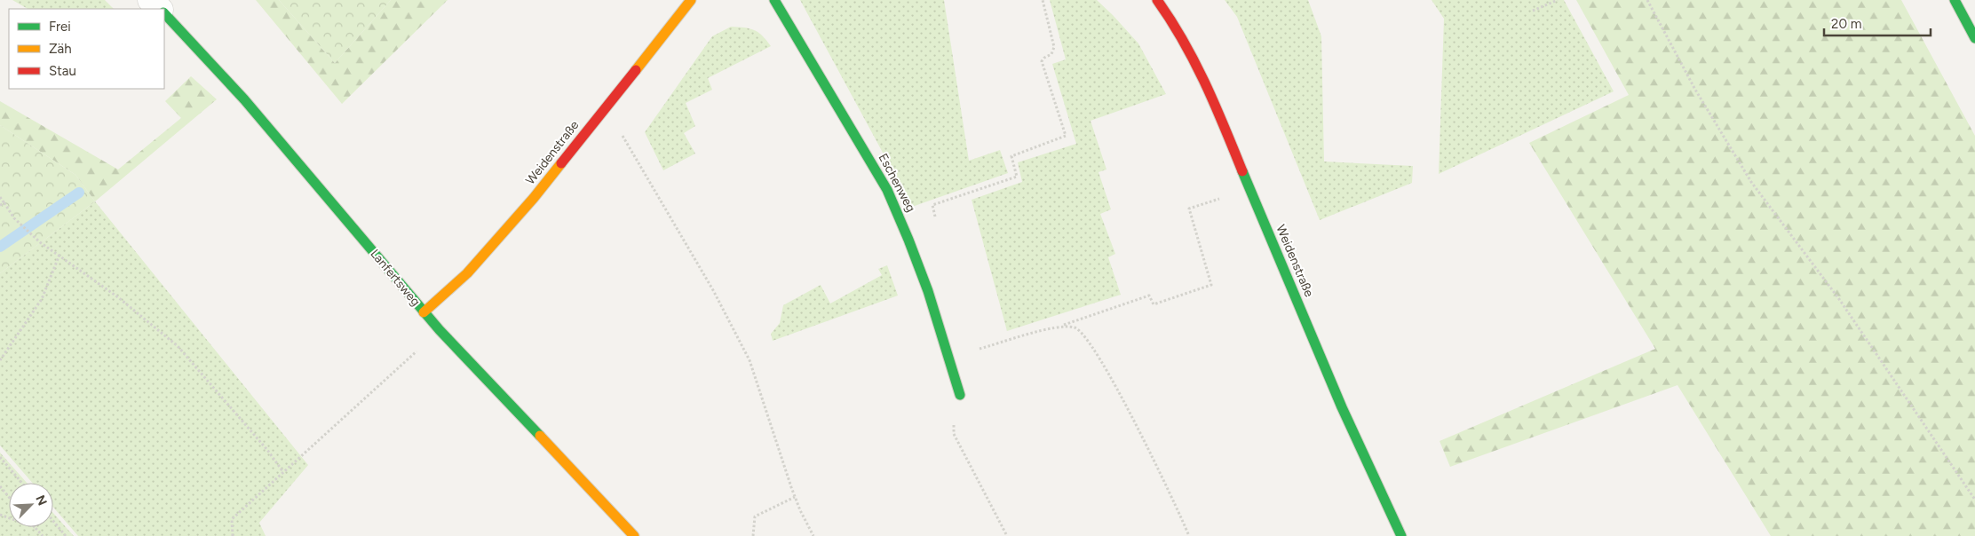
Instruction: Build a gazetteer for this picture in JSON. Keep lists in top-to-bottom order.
{
  "streets": {
    "main road": ["Weidenstraße", "Eschenweg", "Lanfertsweg"]
  },
  "crossings": [
    ["Weidenstraße", "Lanfertsweg"]
  ],
  "legend": ["Frei", "Zäh", "Stau"],
  "scale_bar": "20 m",
  "north": "top right"
}
